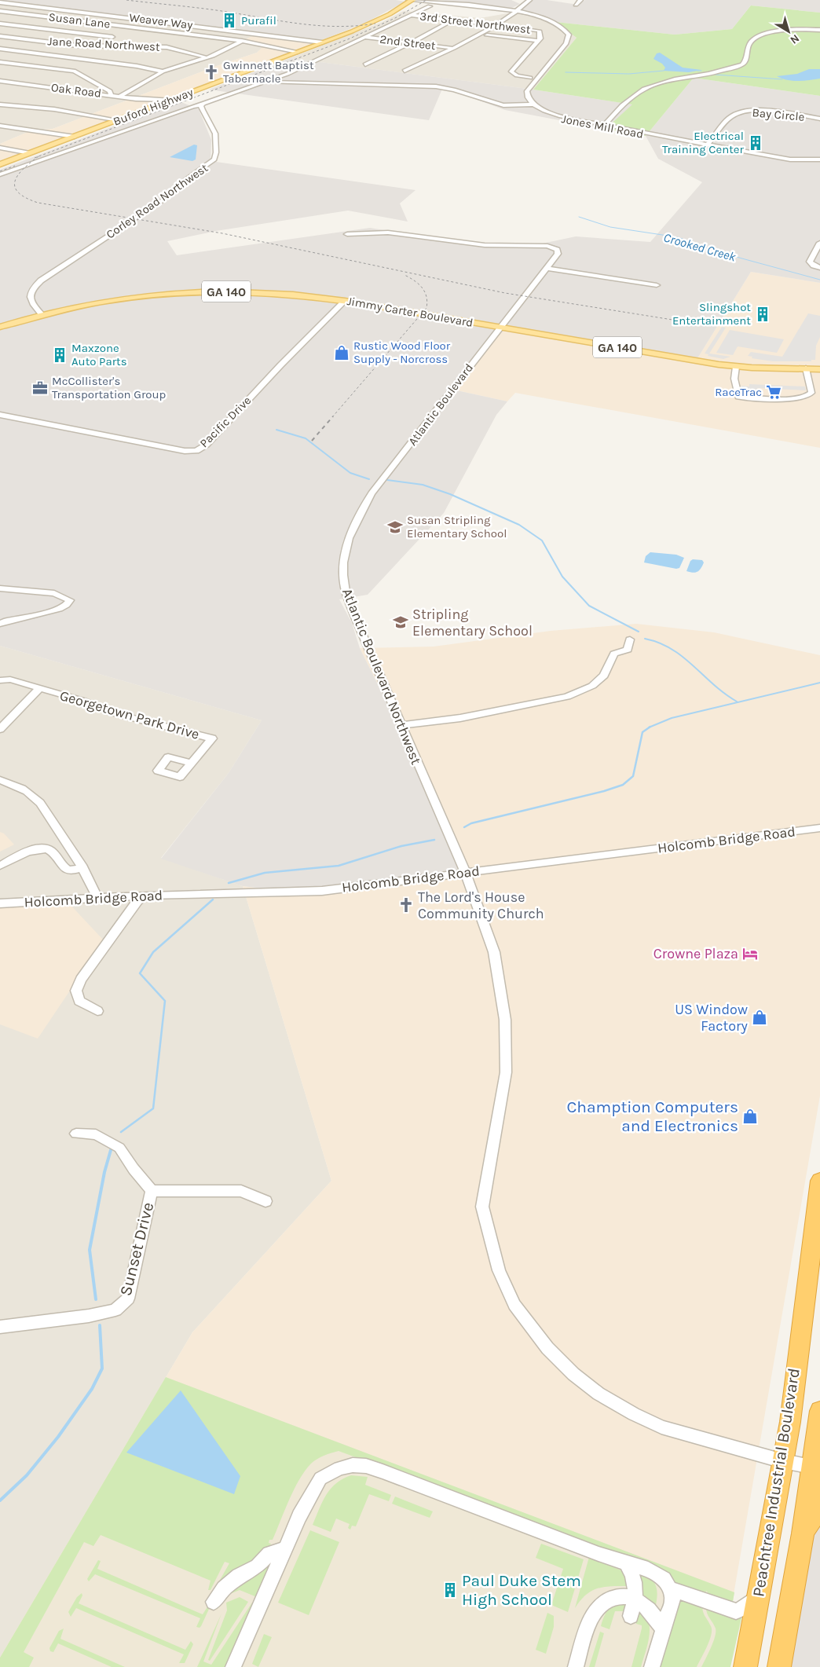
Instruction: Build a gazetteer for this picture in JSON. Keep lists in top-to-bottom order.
{
  "streets": {
    "highway": ["Peachtree Industrial Boulevard"],
    "main road": ["Buford Highway", "GA 140", "Jimmy Carter Boulevard"],
    "street": [
      "Susan Lane",
      "Weaver Way",
      "3rd Street Northwest",
      "2nd Street",
      "Jane Road Northwest",
      "Oak Road",
      "Bay Circle",
      "Jones Mill Road",
      "Corley Road Northwest",
      "Atlantic Boulevard",
      "Pacific Drive",
      "Atlantic Boulevard Northwest",
      "Georgetown Park Drive",
      "Holcomb Bridge Road",
      "Sunset Drive"
    ]
  },
  "crossings": [
    ["Susan Lane", "Buford Highway"],
    ["Weaver Way", "Buford Highway"],
    ["Oak Road", "Buford Highway"],
    ["Bay Circle", "Jones Mill Road"],
    ["Corley Road Northwest", "Jimmy Carter Boulevard"],
    ["Jimmy Carter Boulevard", "Atlantic Boulevard"],
    ["Jimmy Carter Boulevard", "Pacific Drive"],
    ["Atlantic Boulevard", "Atlantic Boulevard Northwest"],
    ["Atlantic Boulevard Northwest", "Holcomb Bridge Road"],
    ["Atlantic Boulevard Northwest", "Peachtree Industrial Boulevard"]
  ],
  "water": ["Crooked Creek"],
  "places": {
    "building": [
      "Purafil",
      "Electrical Training Center",
      "Slingshot Entertainment",
      "Maxzone Auto Parts",
      "Paul Duke Stem High School"
    ],
    "church": ["Gwinnett Baptist Tabernacle", "The Lord's House Community Church"],
    "shop": ["Rustic Wood Floor Supply - Norcross", "US Window Factory", "Chamption Computers and Electronics"],
    "office": ["McCollister's Transportation Group"],
    "supermarket": ["RaceTrac"],
    "school or university": ["Susan Stripling Elementary School", "Stripling Elementary School"],
    "hotel": ["Crowne Plaza"]
  },
  "north": "bottom right"
}
